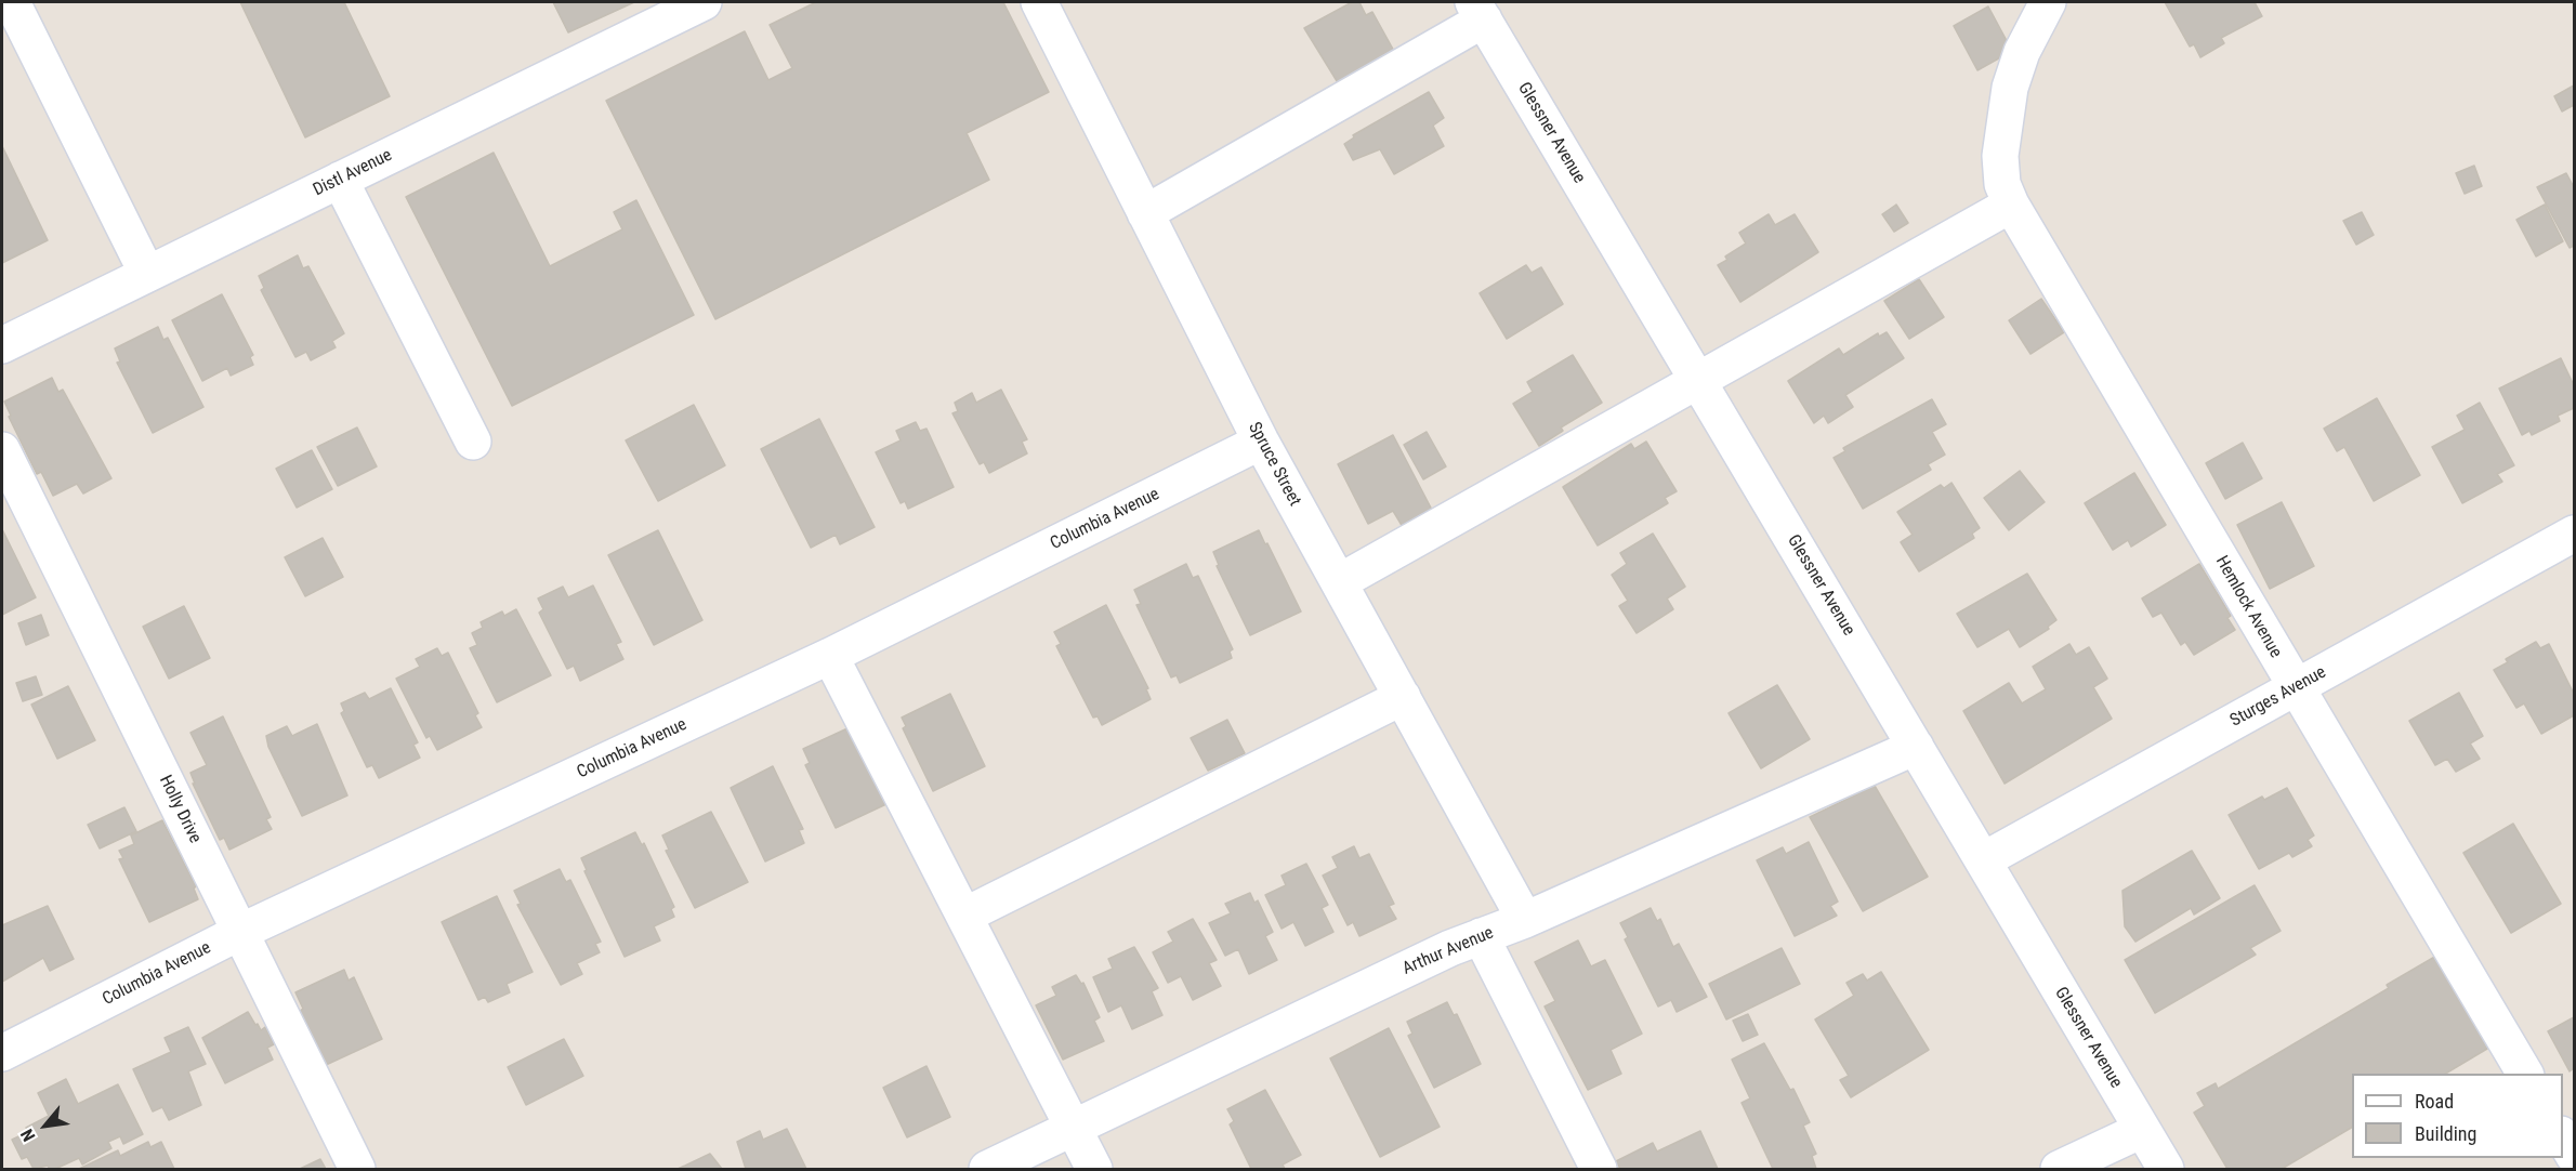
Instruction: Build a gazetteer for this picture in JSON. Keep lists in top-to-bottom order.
{
  "streets": {
    "street": [
      "Glessner Avenue",
      "Distl Avenue",
      "Spruce Street",
      "Columbia Avenue",
      "Hemlock Avenue",
      "Sturges Avenue",
      "Holly Drive",
      "Arthur Avenue"
    ]
  },
  "crossings": [
    ["Glessner Avenue", "Sturges Avenue"],
    ["Glessner Avenue", "Arthur Avenue"],
    ["Spruce Street", "Columbia Avenue"],
    ["Spruce Street", "Arthur Avenue"],
    ["Columbia Avenue", "Holly Drive"],
    ["Hemlock Avenue", "Sturges Avenue"]
  ],
  "legend": ["Road", "Building"],
  "north": "bottom left"
}
